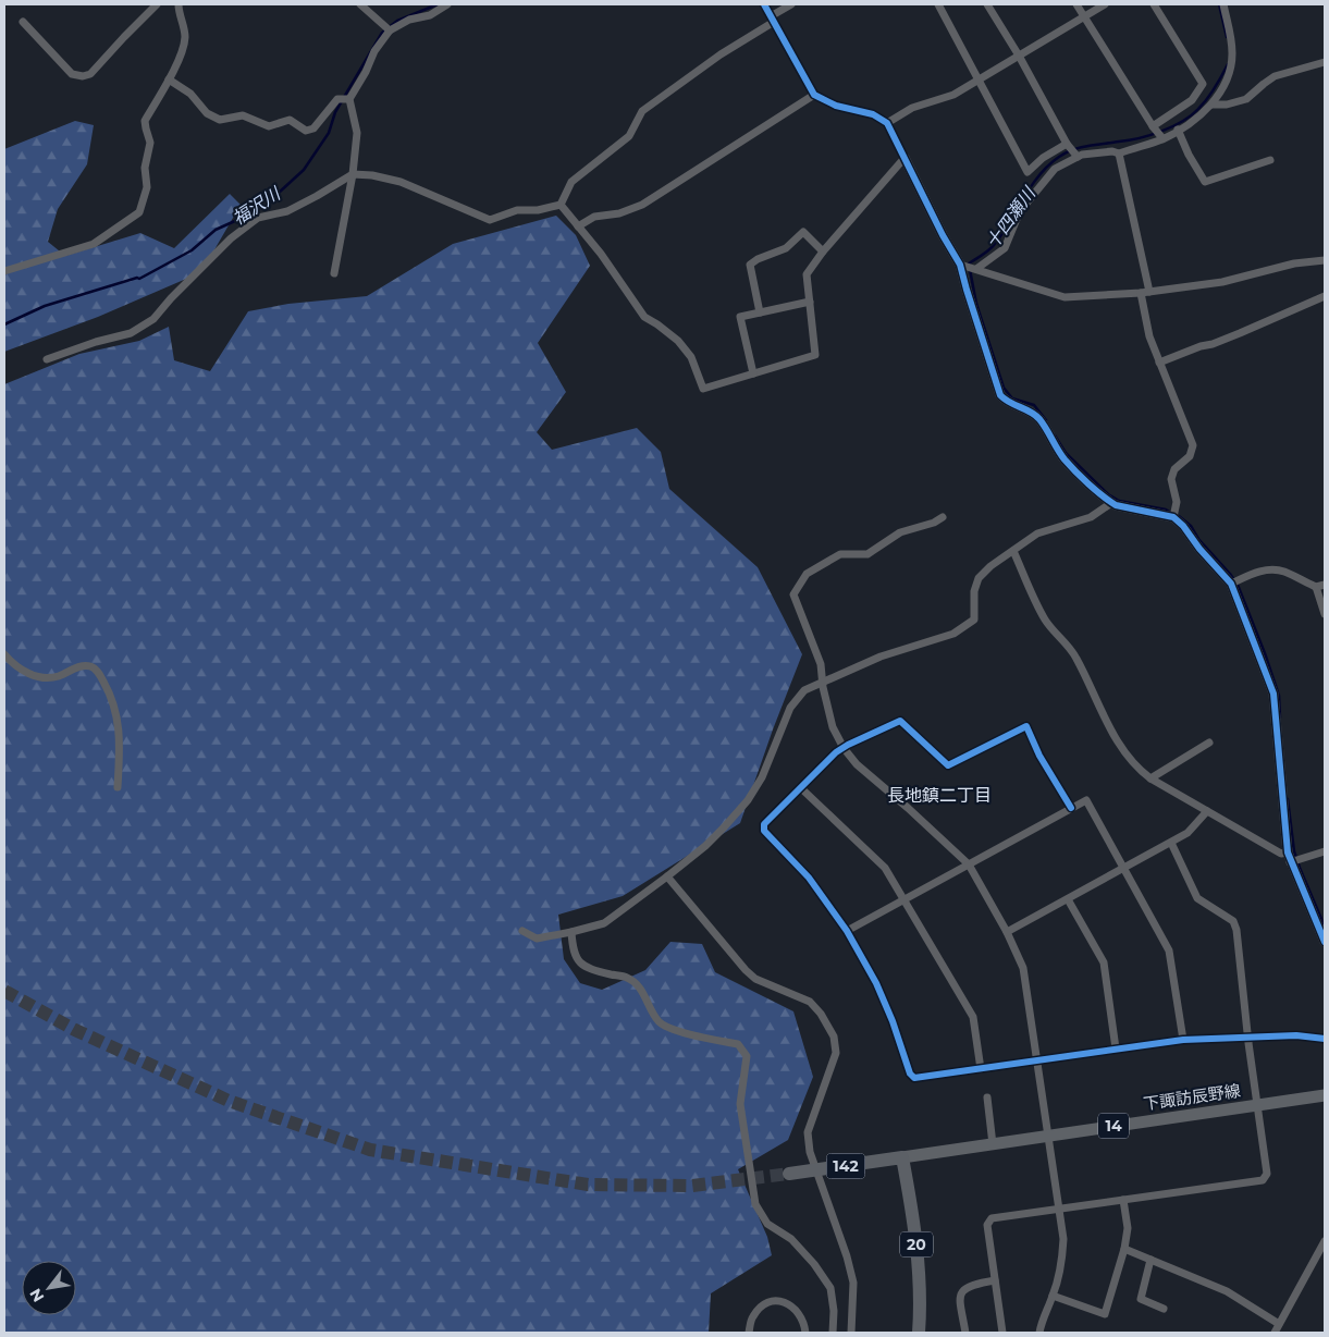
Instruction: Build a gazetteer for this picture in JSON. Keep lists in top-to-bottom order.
{
  "streets": {
    "highway": ["142", "20"],
    "main road": ["下諏訪辰野線", "14"]
  },
  "crossings": [
    ["下諏訪辰野線", "142"],
    ["下諏訪辰野線", "20"],
    ["142", "20"]
  ],
  "districts": ["長地鎮二丁目"],
  "water": ["福沢川", "十四瀬川"],
  "north": "bottom left"
}
